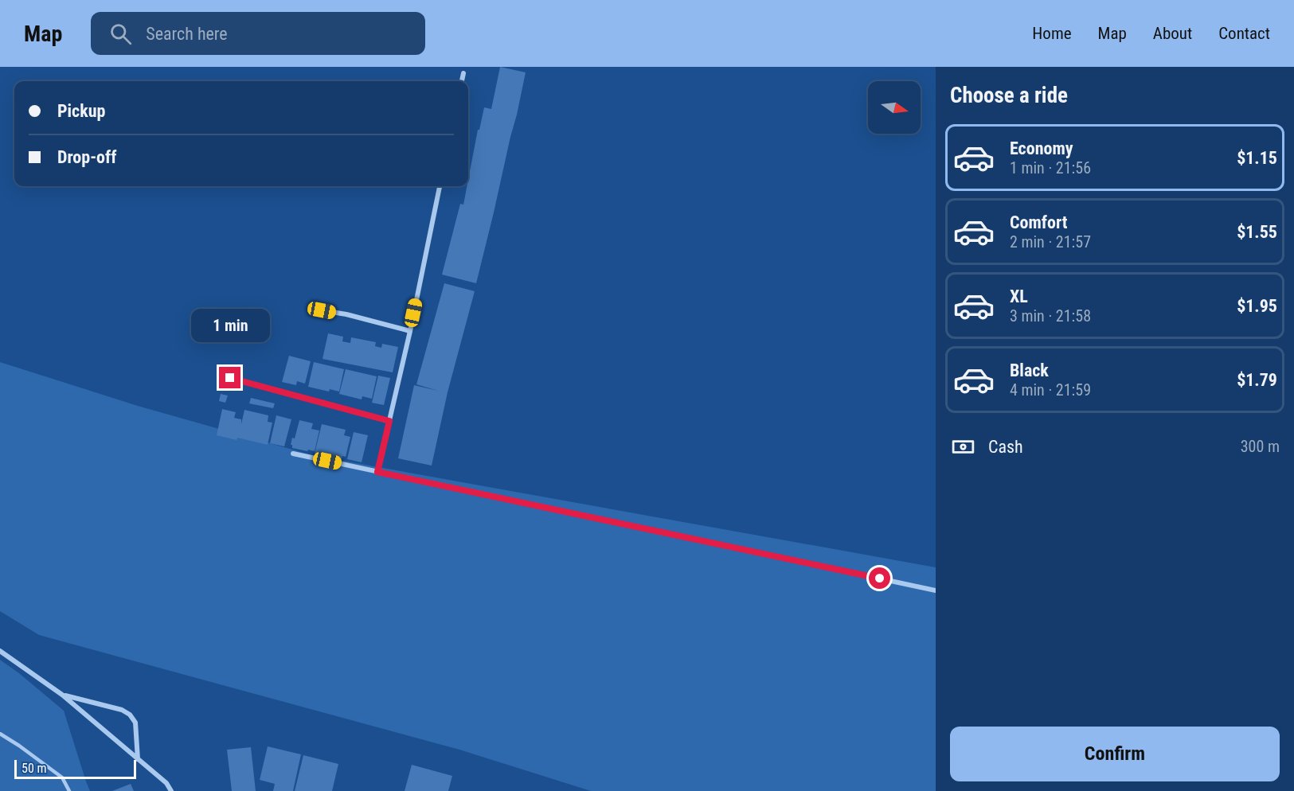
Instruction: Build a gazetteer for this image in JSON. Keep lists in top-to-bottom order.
{
  "scale_bar": "50 m",
  "north": "right",
  "page": {
    "header": "Map",
    "search": "Search here",
    "nav": [
      "Home",
      "Map",
      "About",
      "Contact"
    ],
    "heading": "Choose a ride",
    "banner": ["Pickup", "Drop-off"],
    "list": [
      {
        "name": "Economy",
        "note": "1 min · 21:56",
        "value": "$1.15"
      },
      {
        "name": "Comfort",
        "note": "2 min · 21:57",
        "value": "$1.55"
      },
      {
        "name": "XL",
        "note": "3 min · 21:58",
        "value": "$1.95"
      },
      {
        "name": "Black",
        "note": "4 min · 21:59",
        "value": "$1.79"
      }
    ],
    "bubble": "1 min",
    "pay": ["Cash", "300 m"],
    "buttons": "Confirm",
    "scale": "50 m"
  }
}
